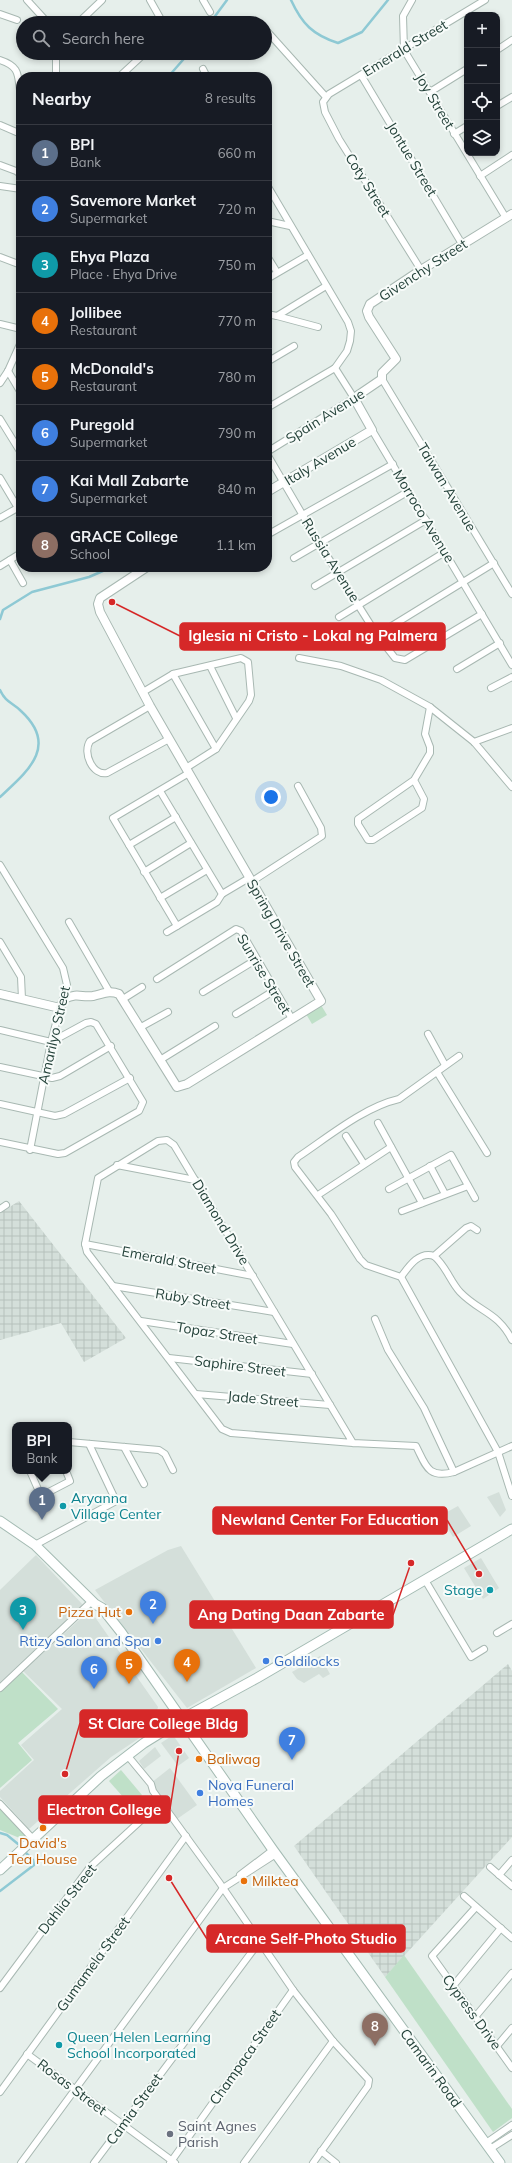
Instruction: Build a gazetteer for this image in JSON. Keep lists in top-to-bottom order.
{
  "streets": {
    "main road": ["Camarin Road"],
    "street": [
      "Emerald Street",
      "Joy Street",
      "Jontue Street",
      "Coty Street",
      "Givenchy Street",
      "Spain Avenue",
      "Italy Avenue",
      "Taiwan Avenue",
      "Morroco Avenue",
      "Russia Avenue",
      "Spring Drive Street",
      "Sunrise Street",
      "Amarilyo Street",
      "Diamond Drive",
      "Ruby Street",
      "Topaz Street",
      "Saphire Street",
      "Jade Street",
      "Dahlia Street",
      "Gumamela Street",
      "Cypress Drive",
      "Champaca Street",
      "Rosas Street",
      "Camia Street"
    ]
  },
  "crossings": [
    ["Emerald Street", "Joy Street"],
    ["Emerald Street", "Jontue Street"],
    ["Emerald Street", "Coty Street"],
    ["Emerald Street", "Diamond Drive"],
    ["Joy Street", "Givenchy Street"],
    ["Jontue Street", "Givenchy Street"],
    ["Coty Street", "Givenchy Street"],
    ["Givenchy Street", "Spain Avenue"],
    ["Givenchy Street", "Taiwan Avenue"],
    ["Spain Avenue", "Taiwan Avenue"],
    ["Spain Avenue", "Morroco Avenue"],
    ["Italy Avenue", "Morroco Avenue"],
    ["Italy Avenue", "Russia Avenue"],
    ["Morroco Avenue", "Russia Avenue"],
    ["Spring Drive Street", "Sunrise Street"],
    ["Diamond Drive", "Ruby Street"],
    ["Diamond Drive", "Topaz Street"],
    ["Diamond Drive", "Saphire Street"],
    ["Diamond Drive", "Jade Street"],
    ["Gumamela Street", "Rosas Street"],
    ["Champaca Street", "Rosas Street"],
    ["Rosas Street", "Camia Street"]
  ],
  "places": [
    "Iglesia ni Cristo - Lokal ng Palmera",
    "Aryanna Village Center",
    "Ang Dating Daan Zabarte",
    "Newland Center For Education",
    "Stage",
    "Pizza Hut",
    "Rtizy Salon and Spa",
    "Goldilocks",
    "Electron College",
    "Baliwag",
    "St Clare College Bldg",
    "Nova Funeral Homes",
    "David's Tea House",
    "Arcane Self-Photo Studio",
    "Milktea",
    "Queen Helen Learning School Incorporated",
    "Saint Agnes Parish"
  ],
  "page": {
    "map_buttons": ["+", "−"],
    "search": "Search here",
    "heading": ["Nearby", "8 results"],
    "list": [
      {
        "mark": "1",
        "name": "BPI",
        "note": "Bank",
        "value": "660 m"
      },
      {
        "mark": "2",
        "name": "Savemore Market",
        "note": "Supermarket",
        "value": "720 m"
      },
      {
        "mark": "3",
        "name": "Ehya Plaza",
        "note": "Place · Ehya Drive",
        "value": "750 m"
      },
      {
        "mark": "4",
        "name": "Jollibee",
        "note": "Restaurant",
        "value": "770 m"
      },
      {
        "mark": "5",
        "name": "McDonald's",
        "note": "Restaurant",
        "value": "780 m"
      },
      {
        "mark": "6",
        "name": "Puregold",
        "note": "Supermarket",
        "value": "790 m"
      },
      {
        "mark": "7",
        "name": "Kai Mall Zabarte",
        "note": "Supermarket",
        "value": "840 m"
      },
      {
        "mark": "8",
        "name": "GRACE College",
        "note": "School",
        "value": "1.1 km"
      }
    ],
    "popup": ["BPI", "Bank"],
    "pins": [
      "1",
      "2",
      "3",
      "4",
      "5",
      "6",
      "7",
      "8"
    ]
  }
}
